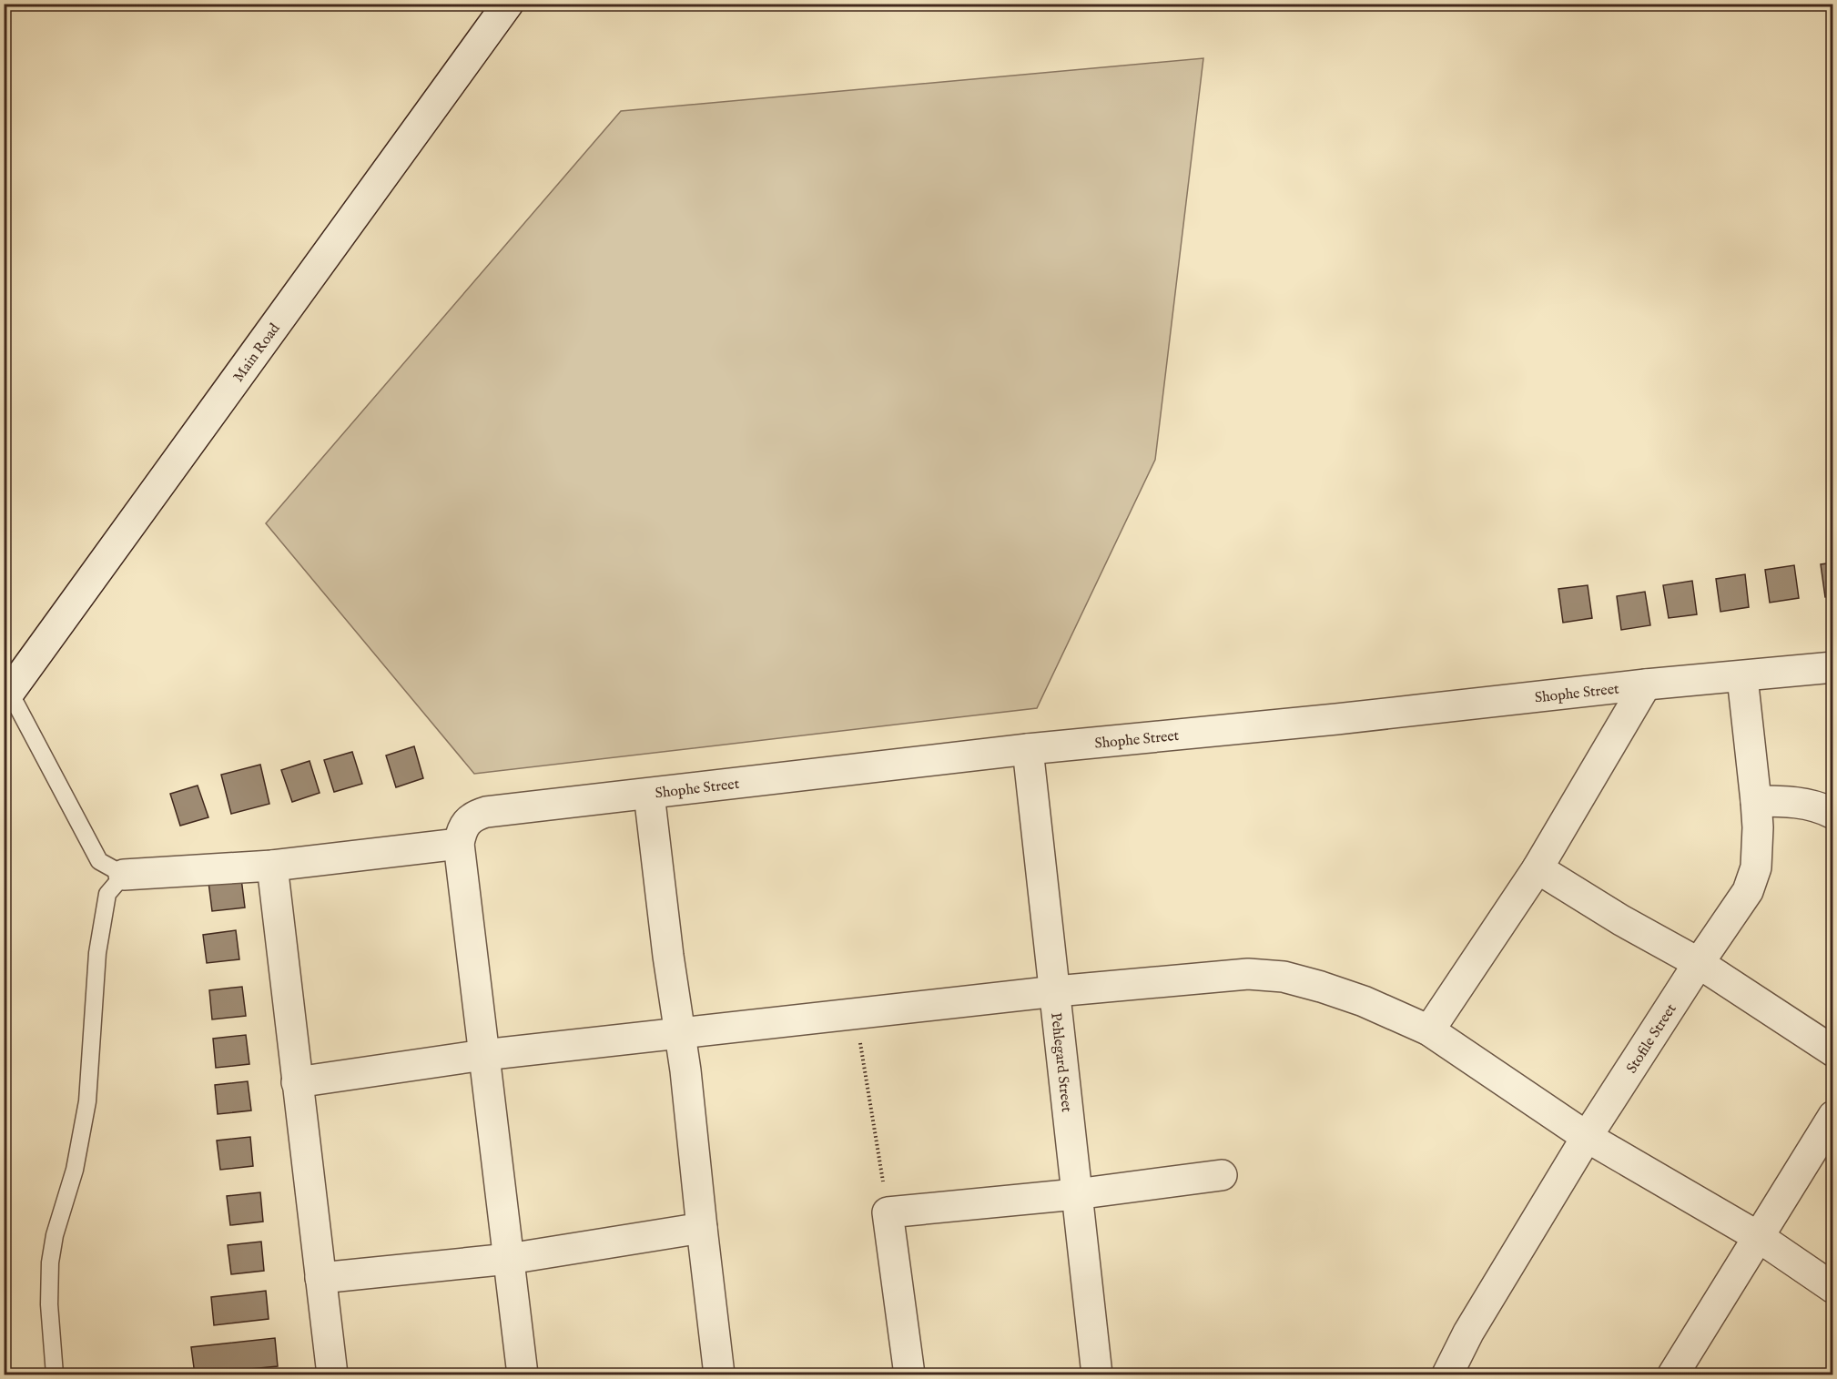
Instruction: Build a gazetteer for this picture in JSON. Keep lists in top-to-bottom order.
{
  "streets": {
    "street": [
      "Main Road",
      "Shophe Street",
      "Stofile Street",
      "Pehlegard Street"
    ]
  },
  "crossings": [
    ["Shophe Street", "Stofile Street"],
    ["Shophe Street", "Pehlegard Street"]
  ]
}
